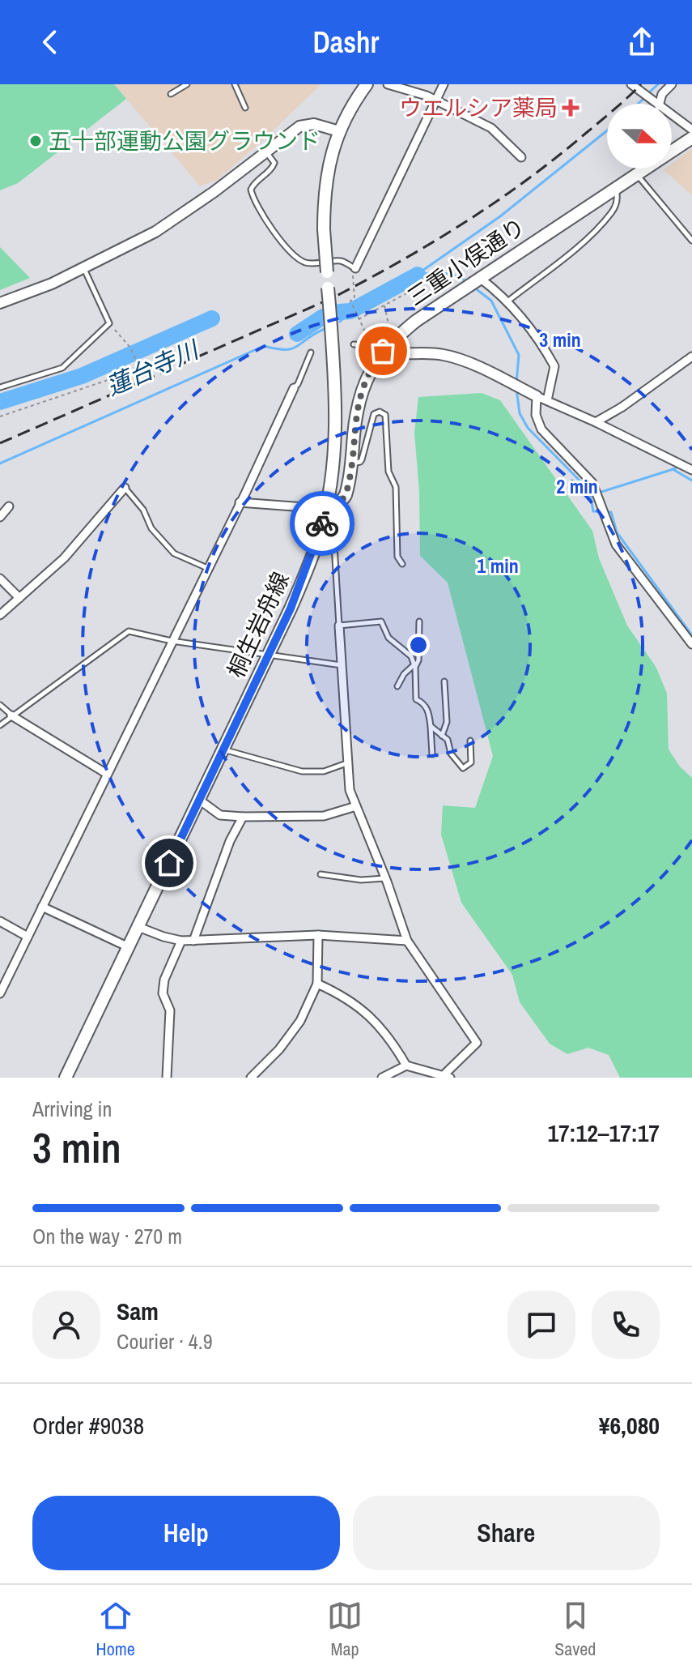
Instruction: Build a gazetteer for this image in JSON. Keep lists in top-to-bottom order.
{
  "streets": {
    "main road": ["三重小俣通り", "桐生岩舟線"]
  },
  "crossings": [
    ["三重小俣通り", "桐生岩舟線"]
  ],
  "water": ["蓮台寺川"],
  "places": {
    "health": ["ウエルシア薬局"],
    "other": ["五十部運動公園グラウンド"]
  },
  "north": "right",
  "page": {
    "header": "Dashr",
    "heading": ["3 min", "Arriving in", "17:12–17:17"],
    "panel": [
      "Sam",
      "Courier · 4.9",
      "Order #9038",
      "¥6,080"
    ],
    "bar": "On the way · 270 m",
    "buttons": ["Help", "Share"],
    "tabs": ["Home", "Map", "Saved"]
  },
  "rings": ["3 min", "2 min", "1 min"]
}
